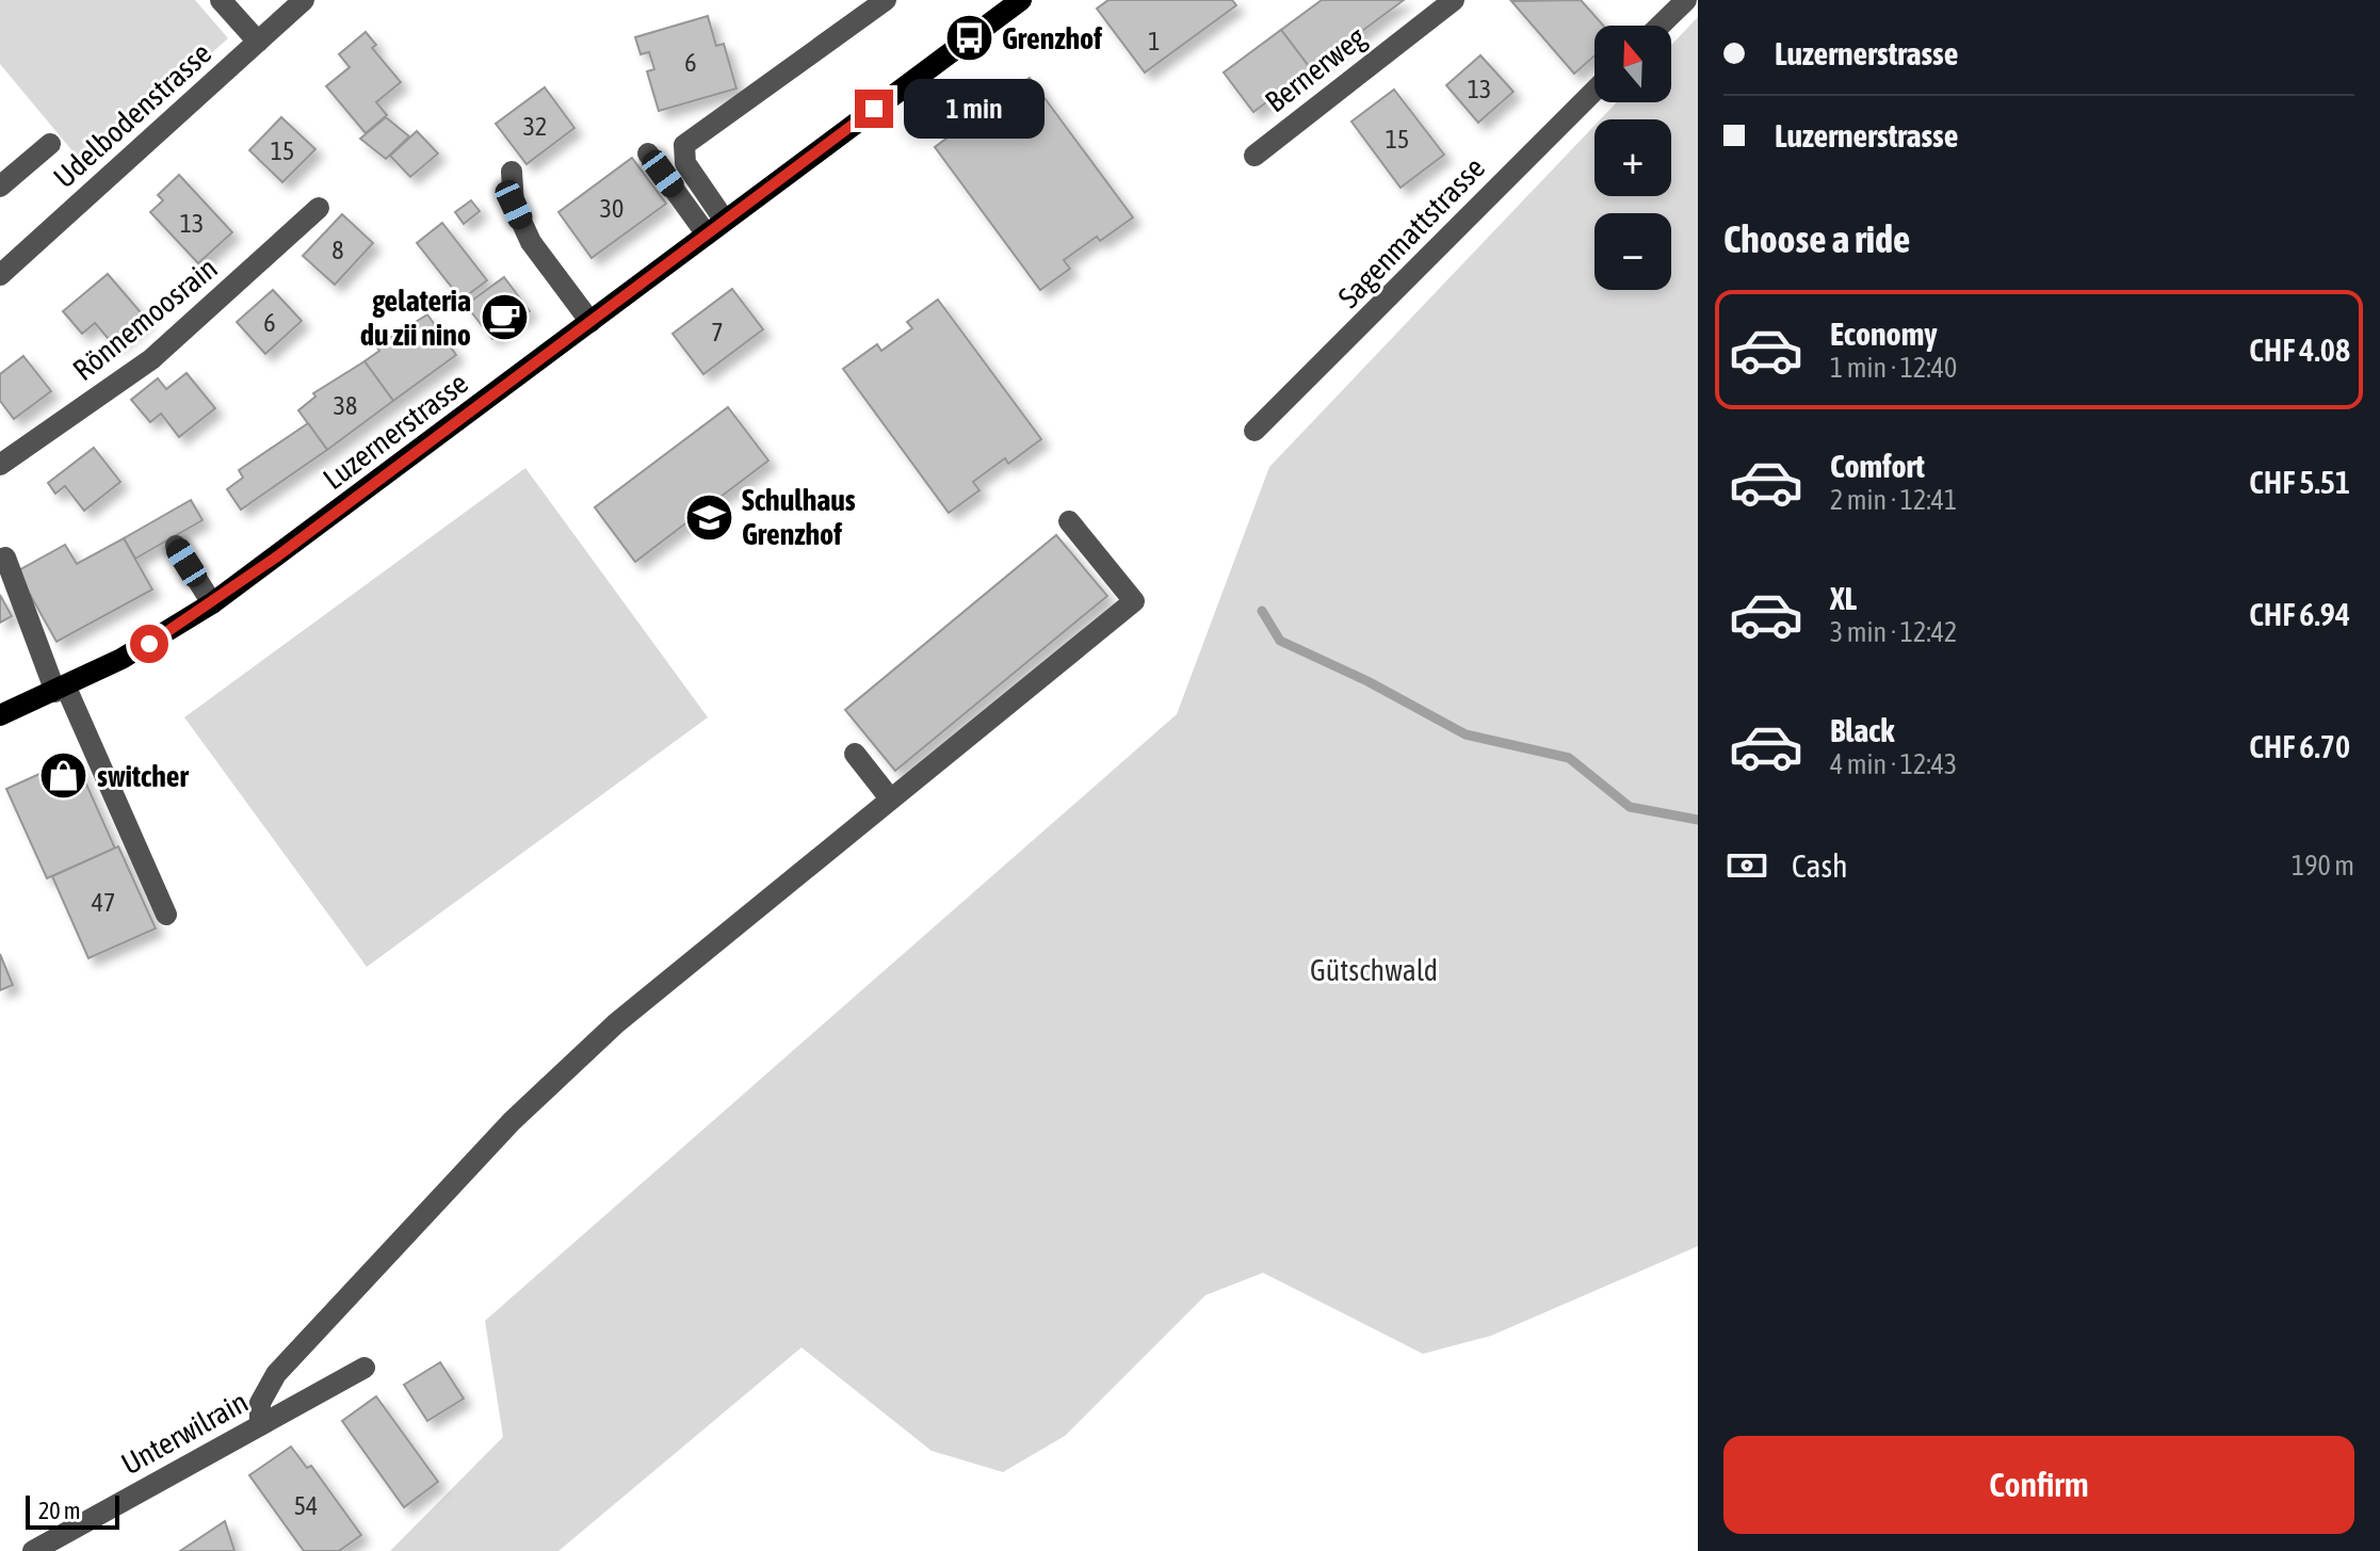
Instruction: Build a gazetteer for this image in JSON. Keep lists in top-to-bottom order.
{
  "streets": {
    "main road": ["Luzernerstrasse"],
    "street": [
      "Bernerweg",
      "Udelbodenstrasse",
      "Sagenmattstrasse",
      "Rönnemoosrain",
      "Unterwilrain"
    ]
  },
  "parks": ["Gütschwald"],
  "places": {
    "bus stop": ["Grenzhof"],
    "cafe": ["gelateria du zii nino"],
    "school or university": ["Schulhaus Grenzhof"],
    "shop": ["switcher"]
  },
  "house_numbers": [
    "1",
    "6",
    "13",
    "32",
    "15",
    "15",
    "30",
    "13",
    "8",
    "6",
    "7",
    "38",
    "47",
    "54"
  ],
  "scale_bar": "20 m",
  "north": "top",
  "page": {
    "banner": ["Luzernerstrasse", "Luzernerstrasse"],
    "map_buttons": ["+", "−"],
    "bubble": "1 min",
    "heading": "Choose a ride",
    "list": [
      {
        "name": "Economy",
        "note": "1 min · 12:40",
        "value": "CHF 4.08"
      },
      {
        "name": "Comfort",
        "note": "2 min · 12:41",
        "value": "CHF 5.51"
      },
      {
        "name": "XL",
        "note": "3 min · 12:42",
        "value": "CHF 6.94"
      },
      {
        "name": "Black",
        "note": "4 min · 12:43",
        "value": "CHF 6.70"
      }
    ],
    "pay": ["Cash", "190 m"],
    "buttons": "Confirm",
    "scale": "20 m"
  }
}
